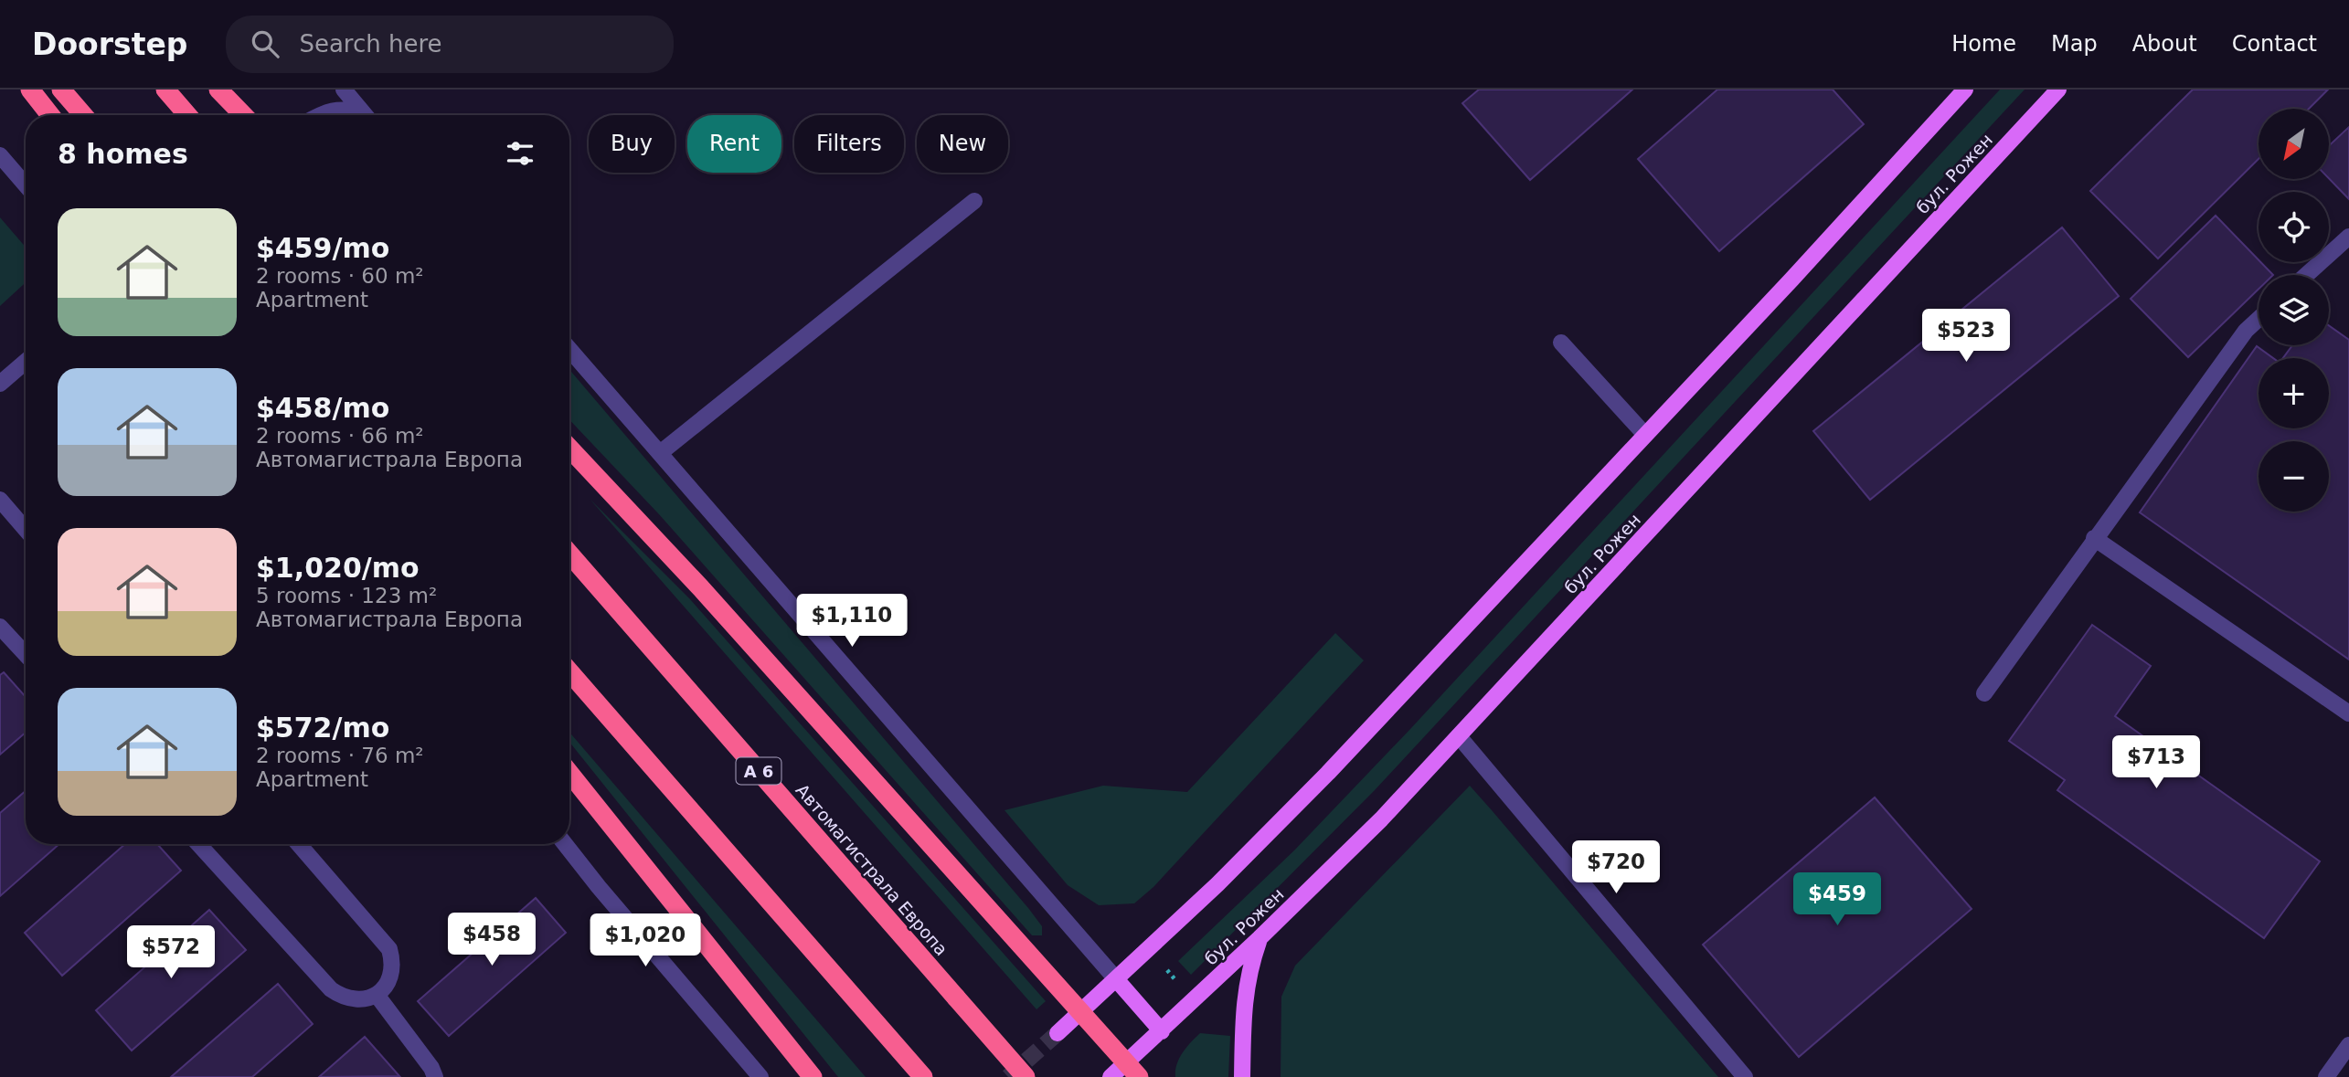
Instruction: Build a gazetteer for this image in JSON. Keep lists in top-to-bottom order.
{
  "streets": {
    "highway": ["A 6", "Автомагистрала Европа"],
    "main road": ["бул. Рожен"]
  },
  "north": "bottom left",
  "page": {
    "header": "Doorstep",
    "search": "Search here",
    "nav": [
      "Home",
      "Map",
      "About",
      "Contact"
    ],
    "map_buttons": ["+", "−"],
    "chip": [
      "Buy",
      "Rent",
      "Filters",
      "New"
    ],
    "heading": "8 homes",
    "list": [
      {
        "name": "$459/mo",
        "note": "2 rooms · 60 m² · Apartment"
      },
      {
        "name": "$458/mo",
        "note": "2 rooms · 66 m² · Автомагистрала Европа"
      },
      {
        "name": "$1,020/mo",
        "note": "5 rooms · 123 m² · Автомагистрала Европа"
      },
      {
        "name": "$572/mo",
        "note": "2 rooms · 76 m² · Apartment"
      }
    ],
    "price": [
      "$523",
      "$1,110",
      "$713",
      "$720",
      "$459",
      "$458",
      "$1,020",
      "$572"
    ]
  }
}
